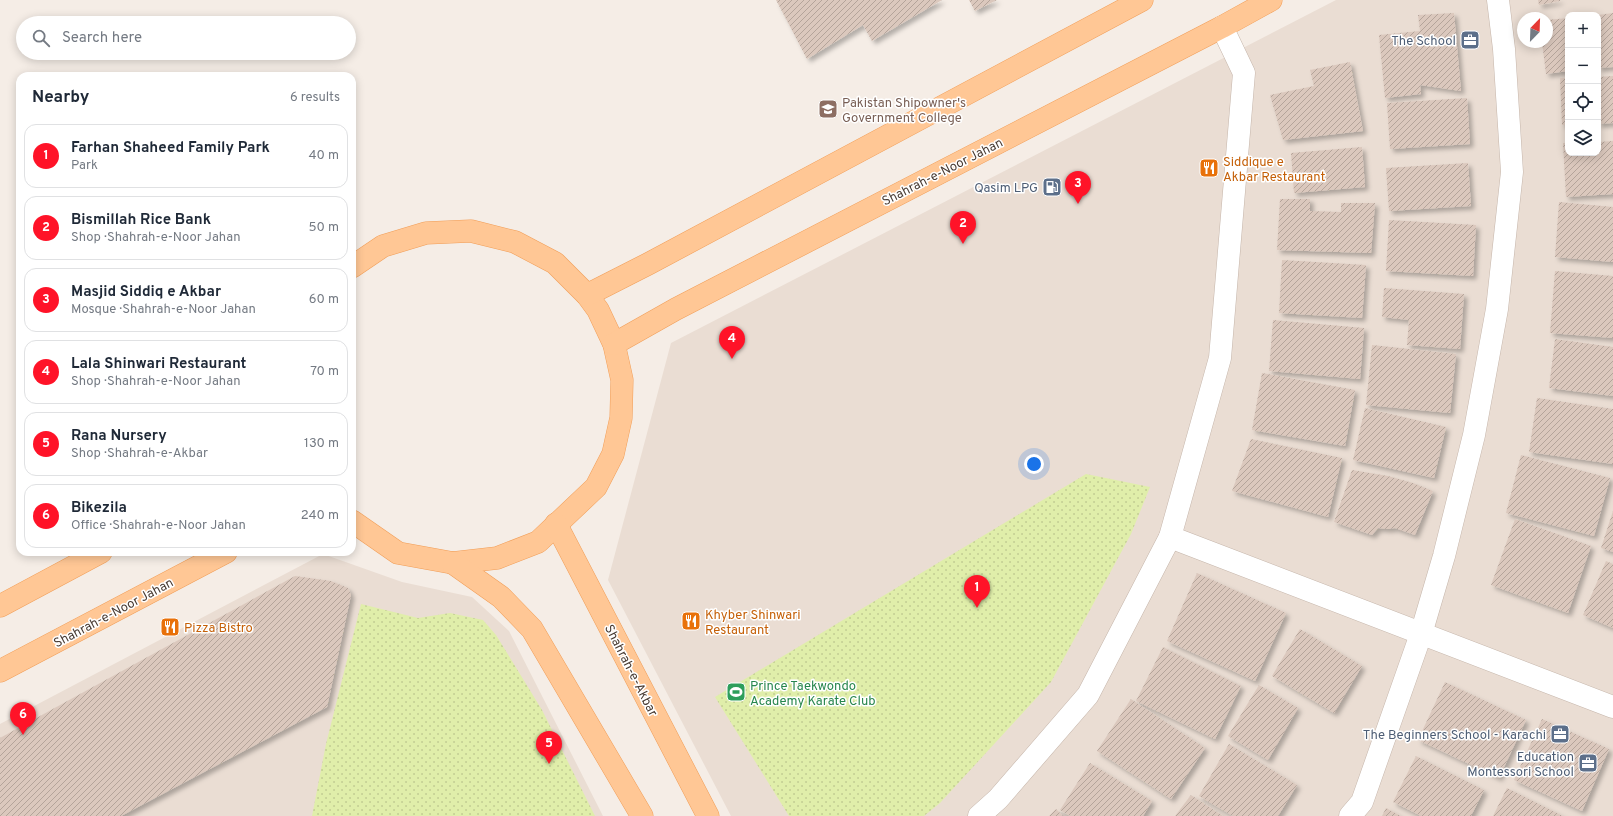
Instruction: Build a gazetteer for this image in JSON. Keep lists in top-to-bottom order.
{
  "streets": {
    "main road": ["Shahrah-e-Noor Jahan", "Shahrah-e-Akbar"]
  },
  "places": {
    "office": ["The School", "The Beginners School - Karachi", "Education Montessori School"],
    "school or university": ["Pakistan Shipowner's Government College"],
    "restaurant": ["Siddique e Akbar Restaurant", "Khyber Shinwari Restaurant", "Pizza Bistro"],
    "fuel station": ["Qasim LPG"],
    "sports": ["Prince Taekwondo Academy Karate Club"]
  },
  "north": "top right",
  "page": {
    "map_buttons": ["+", "−"],
    "search": "Search here",
    "heading": ["Nearby", "6 results"],
    "list": [
      {
        "mark": "1",
        "name": "Farhan Shaheed Family Park",
        "note": "Park",
        "value": "40 m"
      },
      {
        "mark": "2",
        "name": "Bismillah Rice Bank",
        "note": "Shop · Shahrah-e-Noor Jahan",
        "value": "50 m"
      },
      {
        "mark": "3",
        "name": "Masjid Siddiq e Akbar",
        "note": "Mosque · Shahrah-e-Noor Jahan",
        "value": "60 m"
      },
      {
        "mark": "4",
        "name": "Lala Shinwari Restaurant",
        "note": "Shop · Shahrah-e-Noor Jahan",
        "value": "70 m"
      },
      {
        "mark": "5",
        "name": "Rana Nursery",
        "note": "Shop · Shahrah-e-Akbar",
        "value": "130 m"
      },
      {
        "mark": "6",
        "name": "Bikezila",
        "note": "Office · Shahrah-e-Noor Jahan",
        "value": "240 m"
      }
    ],
    "pins": [
      "3",
      "2",
      "4",
      "1",
      "6",
      "5"
    ]
  }
}
